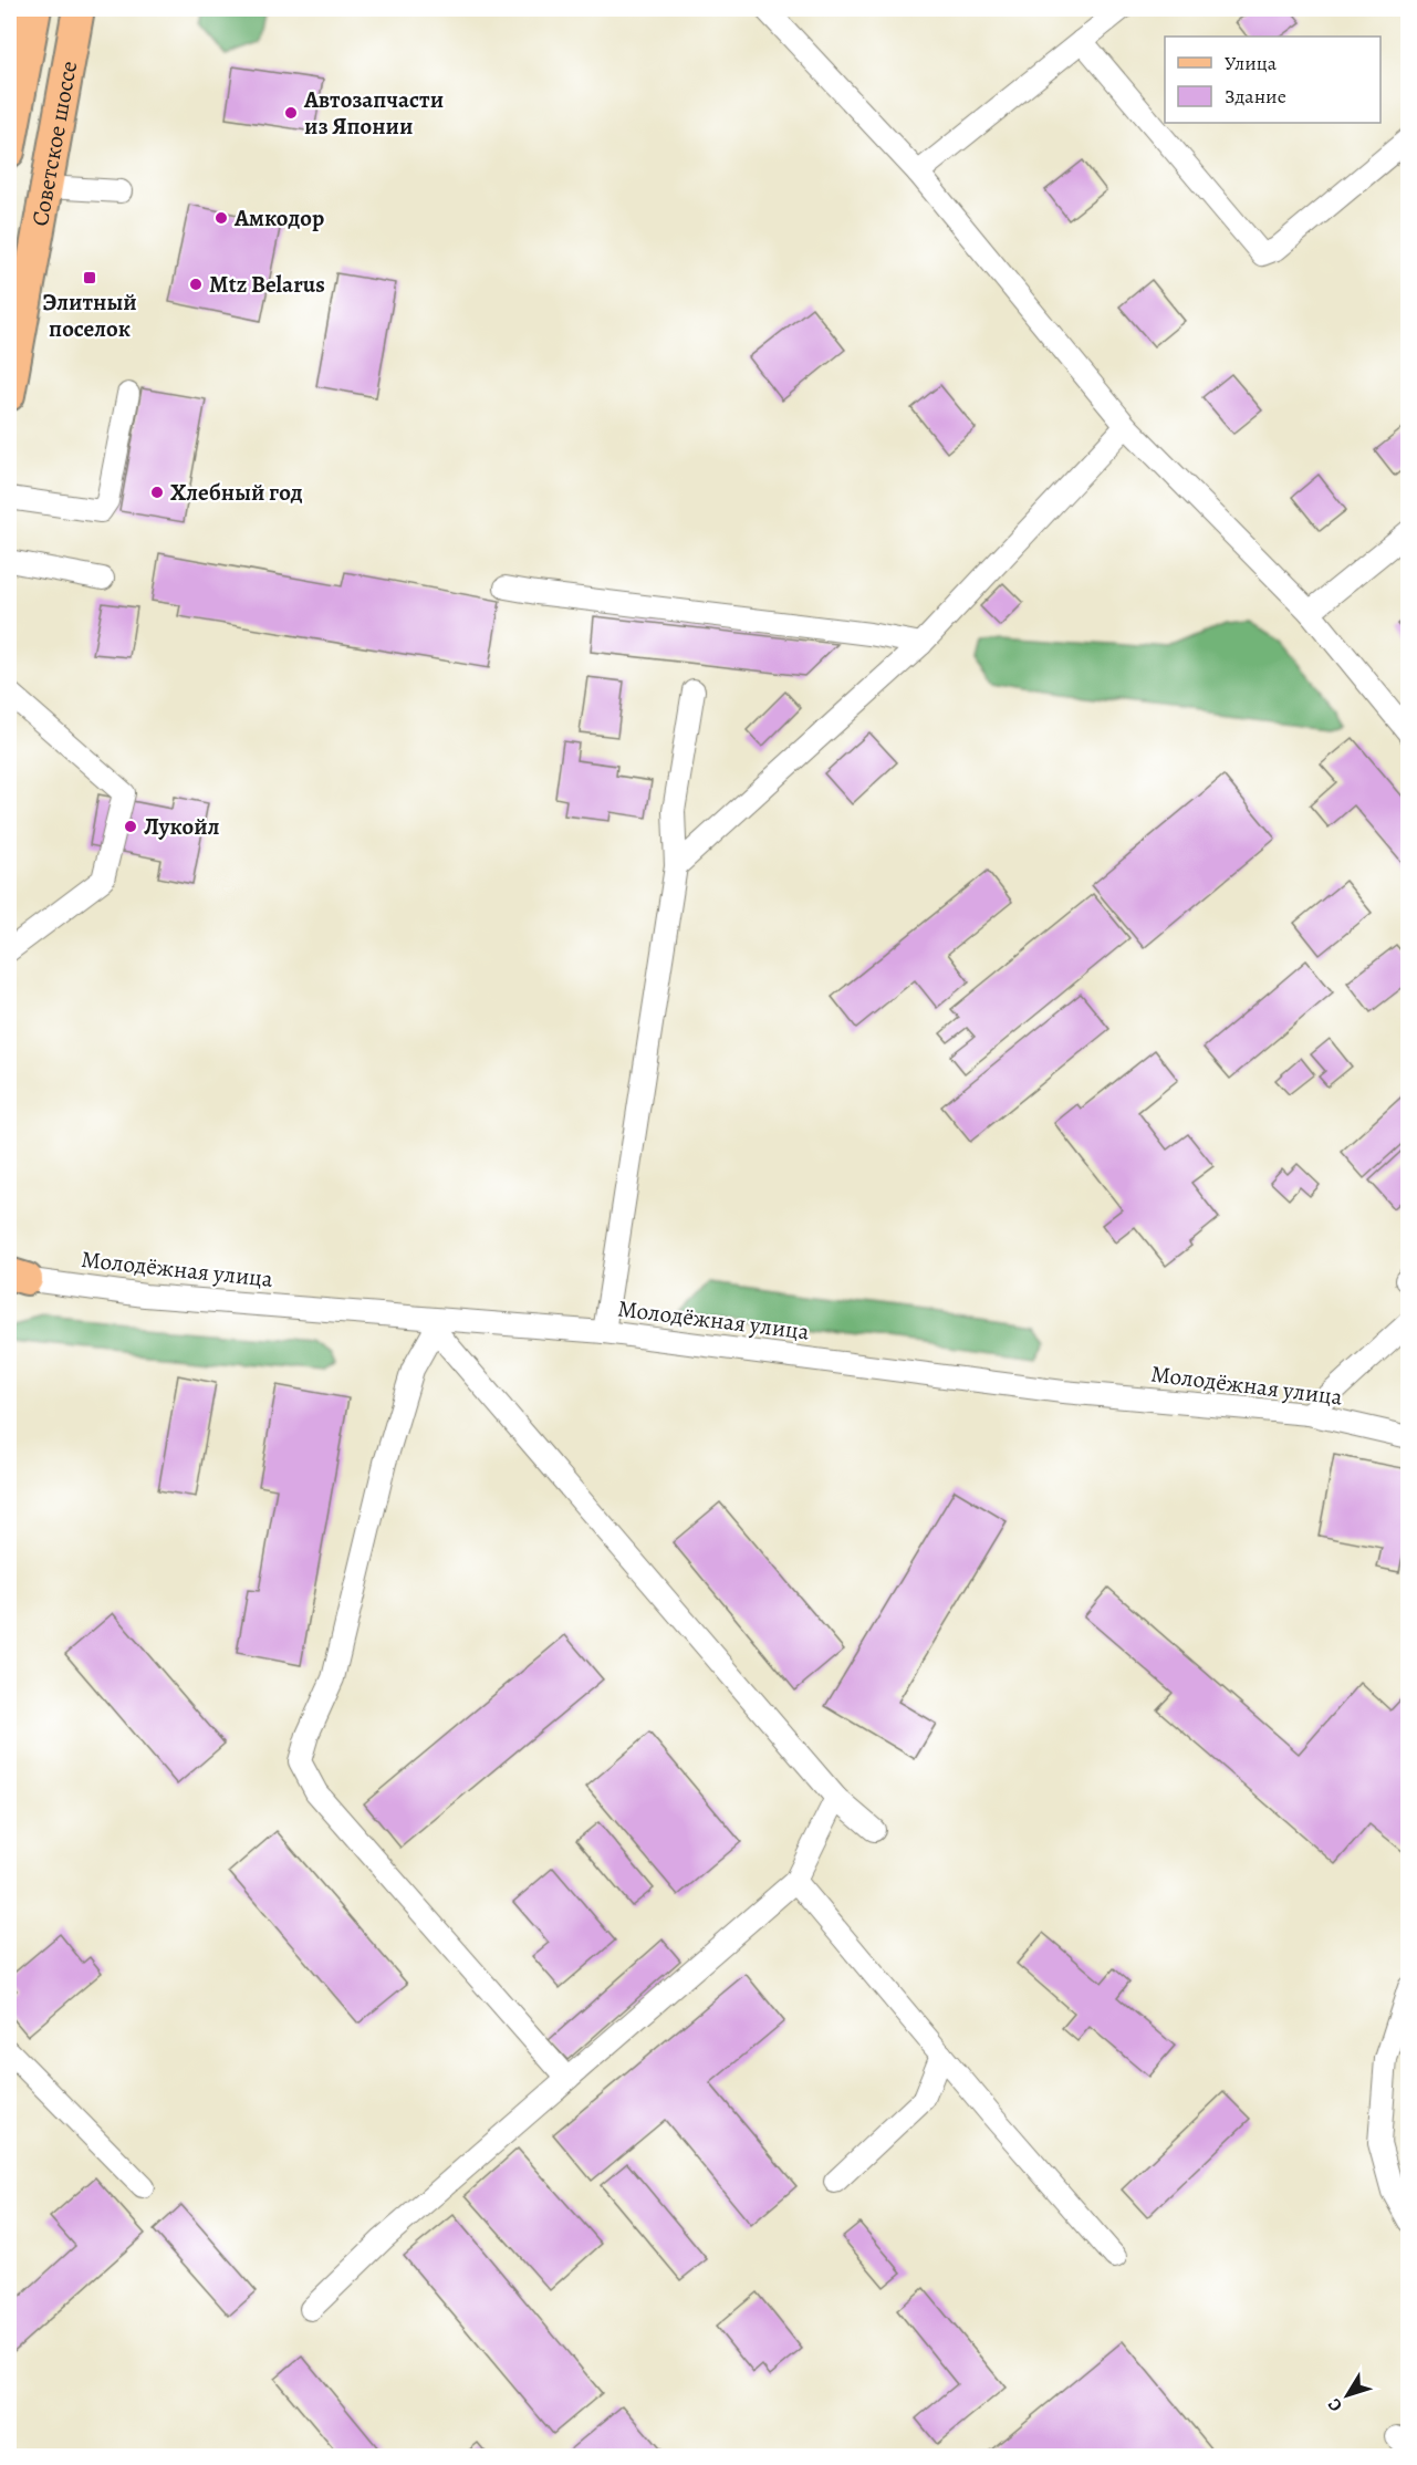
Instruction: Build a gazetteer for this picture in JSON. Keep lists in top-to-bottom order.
{
  "streets": {
    "highway": ["Советское шоссе"],
    "street": ["Молодёжная улица"]
  },
  "places": {
    "other": [
      "Автозапчасти из Японии",
      "Амкодор",
      "Mtz Belarus",
      "Хлебный год",
      "Лукойл"
    ],
    "transit": ["Элитный поселок"]
  },
  "legend": ["Улица", "Здание"],
  "north": "bottom left"
}
